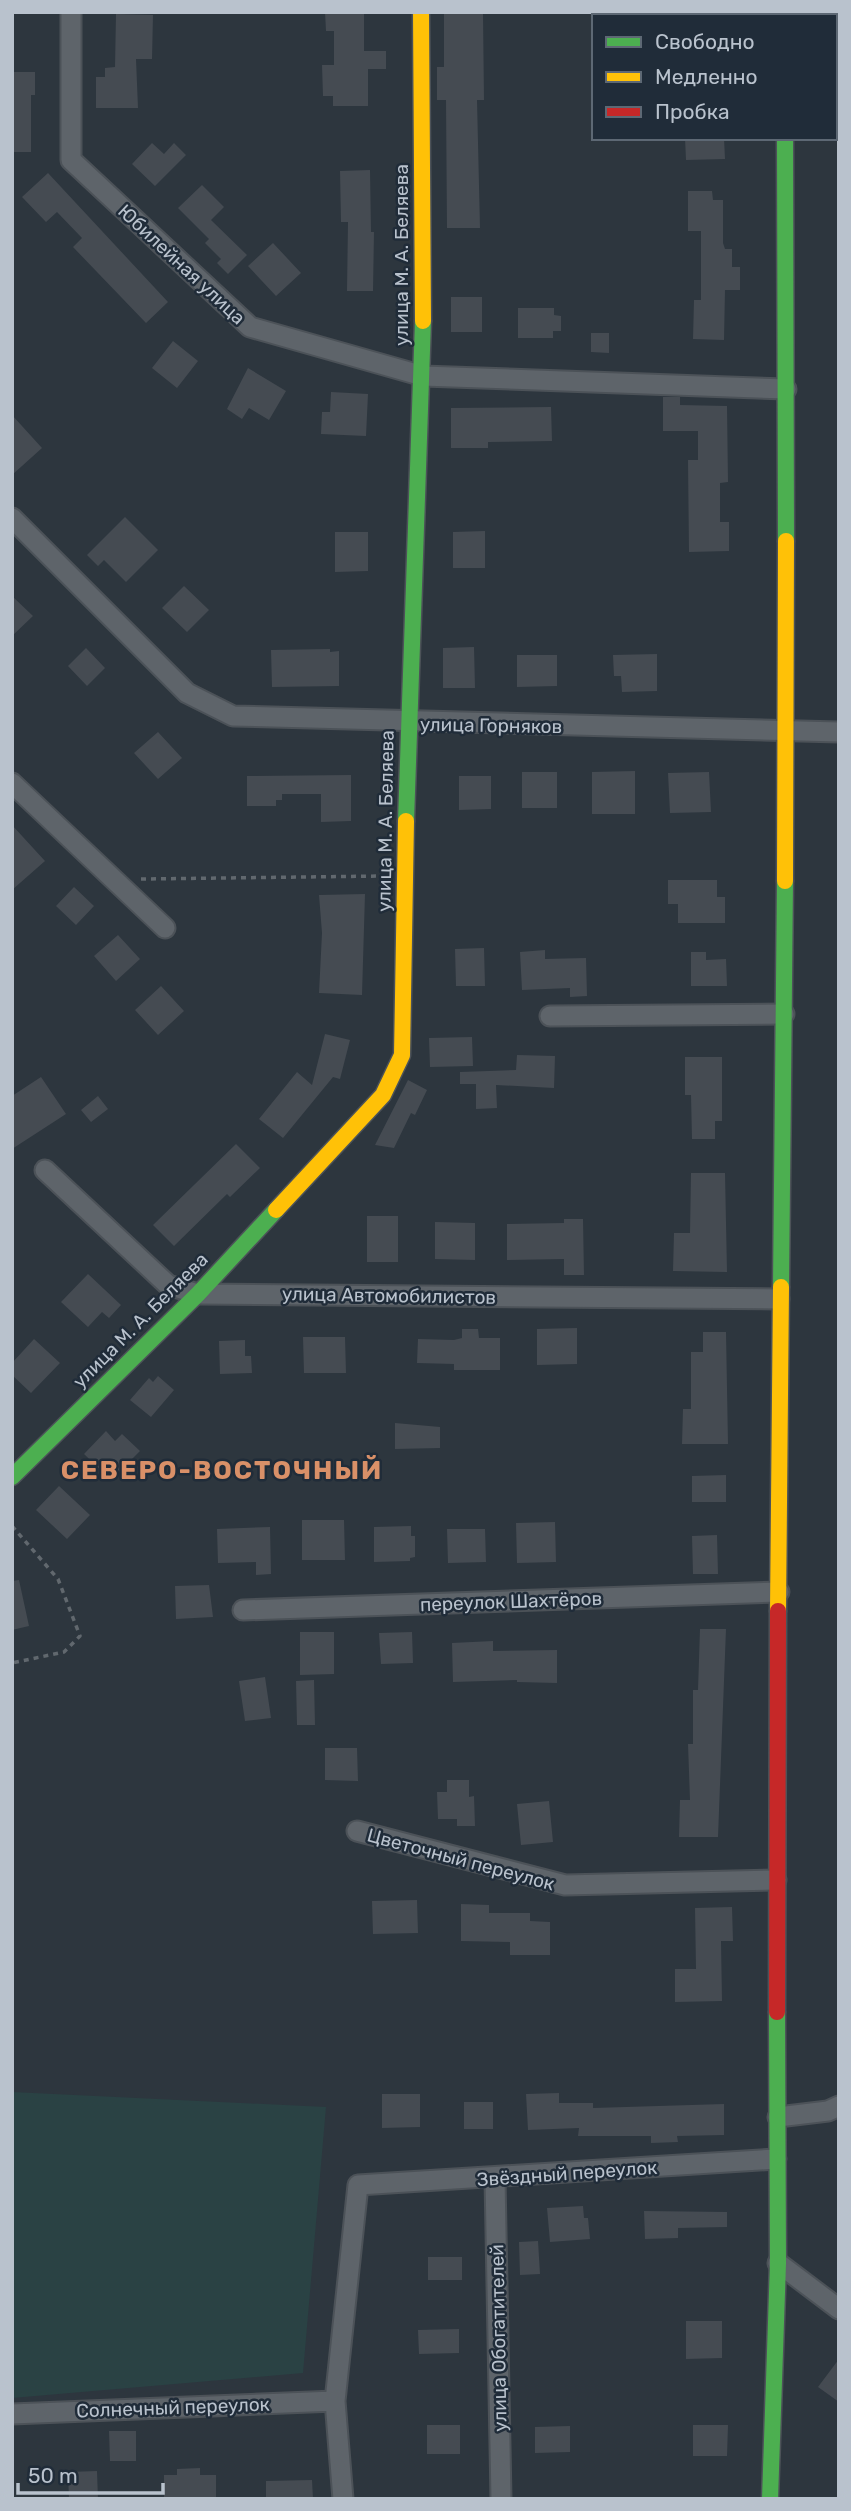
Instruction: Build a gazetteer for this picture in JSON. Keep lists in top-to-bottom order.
{
  "streets": {
    "street": [
      "улица М. А. Беляева",
      "Юбилейная улица",
      "улица Горняков",
      "улица Автомобилистов",
      "переулок Шахтёров",
      "Цветочный переулок",
      "Звёздный переулок",
      "улица Обогатителей",
      "Солнечный переулок"
    ]
  },
  "crossings": [
    ["улица М. А. Беляева", "Юбилейная улица"],
    ["улица М. А. Беляева", "улица Горняков"],
    ["улица М. А. Беляева", "улица Автомобилистов"],
    ["Звёздный переулок", "улица Обогатителей"],
    ["Звёздный переулок", "Солнечный переулок"]
  ],
  "districts": ["СЕВЕРО-ВОСТОЧНЫЙ"],
  "legend": ["Свободно", "Медленно", "Пробка"],
  "scale_bar": "50 m"
}
